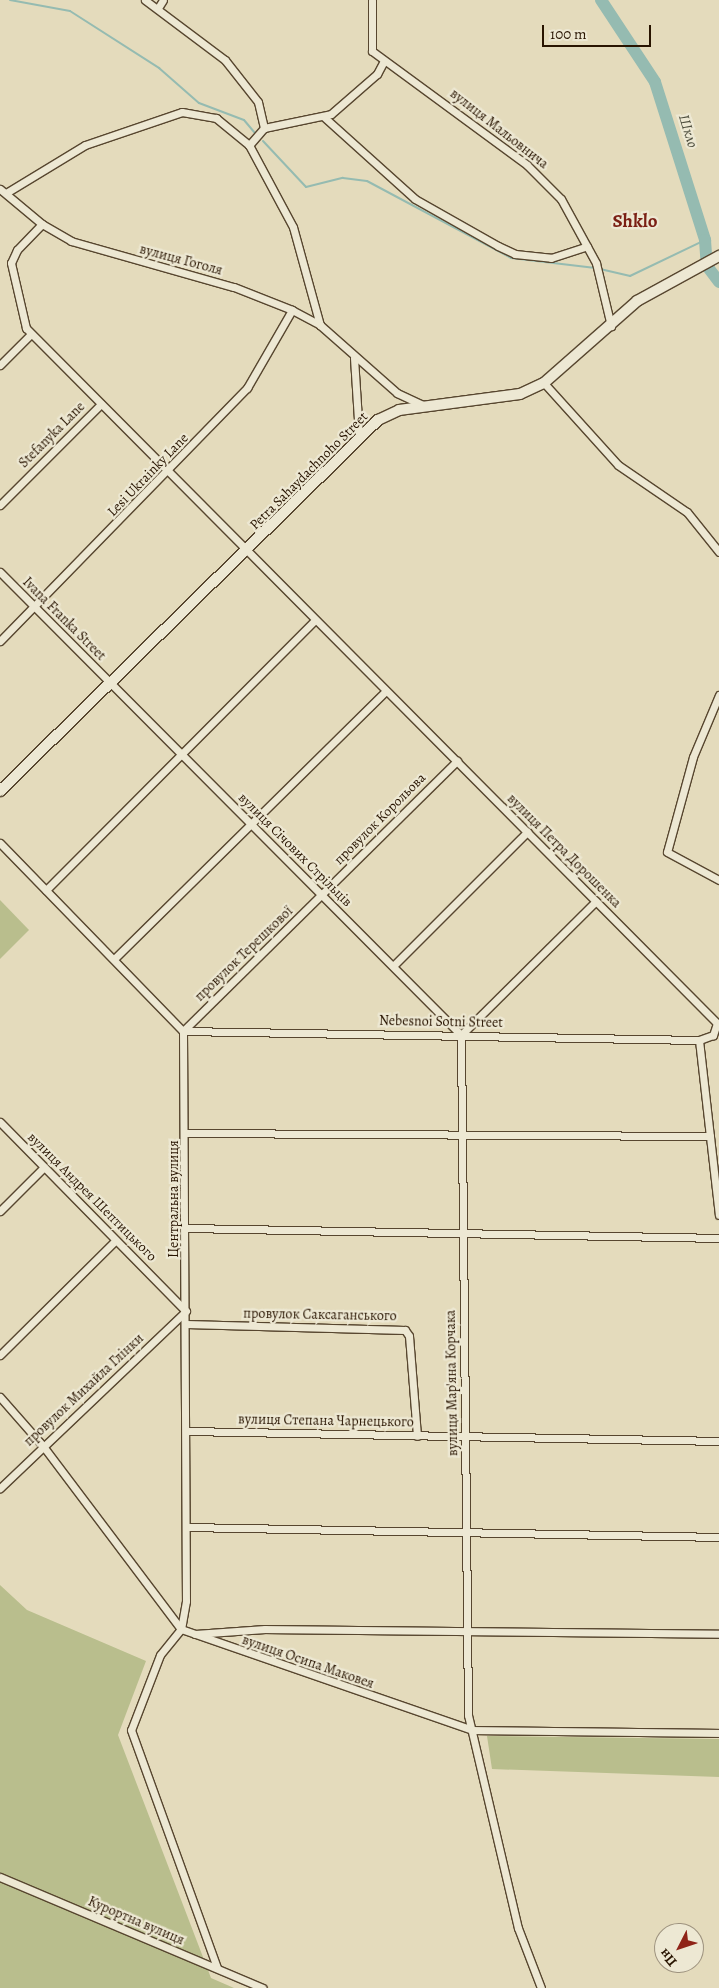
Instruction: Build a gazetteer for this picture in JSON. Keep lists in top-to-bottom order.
{
  "streets": {
    "street": [
      "вулиця Мальовнича",
      "вулиця Гоголя",
      "Stefanyka Lane",
      "Petra Sahaydachnoho Street",
      "Lesi Ukrainky Lane",
      "Ivana Franka Street",
      "провулок Корольова",
      "вулиця Січових Стрільців",
      "вулиця Петра Дорошенка",
      "провулок Терешкової",
      "Nebesnoi Sotni Street",
      "вулиця Андрея Шептицького",
      "Центральна вулиця",
      "провулок Саксаганського",
      "вулиця Мар'яна Корчака",
      "провулок Михайла Глінки",
      "вулиця Степана Чарнецького",
      "вулиця Осипа Маковея",
      "Курортна вулиця"
    ]
  },
  "crossings": [
    ["вулиця Мальовнича", "Petra Sahaydachnoho Street"],
    ["вулиця Гоголя", "Petra Sahaydachnoho Street"],
    ["вулиця Гоголя", "Lesi Ukrainky Lane"],
    ["Stefanyka Lane", "вулиця Петра Дорошенка"],
    ["Petra Sahaydachnoho Street", "Ivana Franka Street"],
    ["Petra Sahaydachnoho Street", "вулиця Січових Стрільців"],
    ["Petra Sahaydachnoho Street", "вулиця Петра Дорошенка"],
    ["Lesi Ukrainky Lane", "Ivana Franka Street"],
    ["Lesi Ukrainky Lane", "вулиця Петра Дорошенка"],
    ["Ivana Franka Street", "вулиця Січових Стрільців"],
    ["провулок Корольова", "вулиця Січових Стрільців"],
    ["провулок Корольова", "вулиця Петра Дорошенка"],
    ["провулок Корольова", "провулок Терешкової"],
    ["вулиця Січових Стрільців", "провулок Терешкової"],
    ["вулиця Січових Стрільців", "Nebesnoi Sotni Street"],
    ["вулиця Січових Стрільців", "вулиця Мар'яна Корчака"],
    ["провулок Терешкової", "Nebesnoi Sotni Street"],
    ["провулок Терешкової", "Центральна вулиця"],
    ["Nebesnoi Sotni Street", "Центральна вулиця"],
    ["Nebesnoi Sotni Street", "вулиця Мар'яна Корчака"],
    ["вулиця Андрея Шептицького", "Центральна вулиця"],
    ["вулиця Андрея Шептицького", "провулок Михайла Глінки"],
    ["Центральна вулиця", "провулок Саксаганського"],
    ["Центральна вулиця", "провулок Михайла Глінки"],
    ["Центральна вулиця", "вулиця Степана Чарнецького"],
    ["Центральна вулиця", "вулиця Осипа Маковея"],
    ["провулок Саксаганського", "вулиця Степана Чарнецького"],
    ["вулиця Мар'яна Корчака", "вулиця Степана Чарнецького"],
    ["вулиця Мар'яна Корчака", "вулиця Осипа Маковея"],
    ["провулок Михайла Глінки", "вулиця Осипа Маковея"]
  ],
  "districts": ["Shklo"],
  "water": ["Шкло"],
  "scale_bar": "100 m",
  "north": "bottom left"
}
